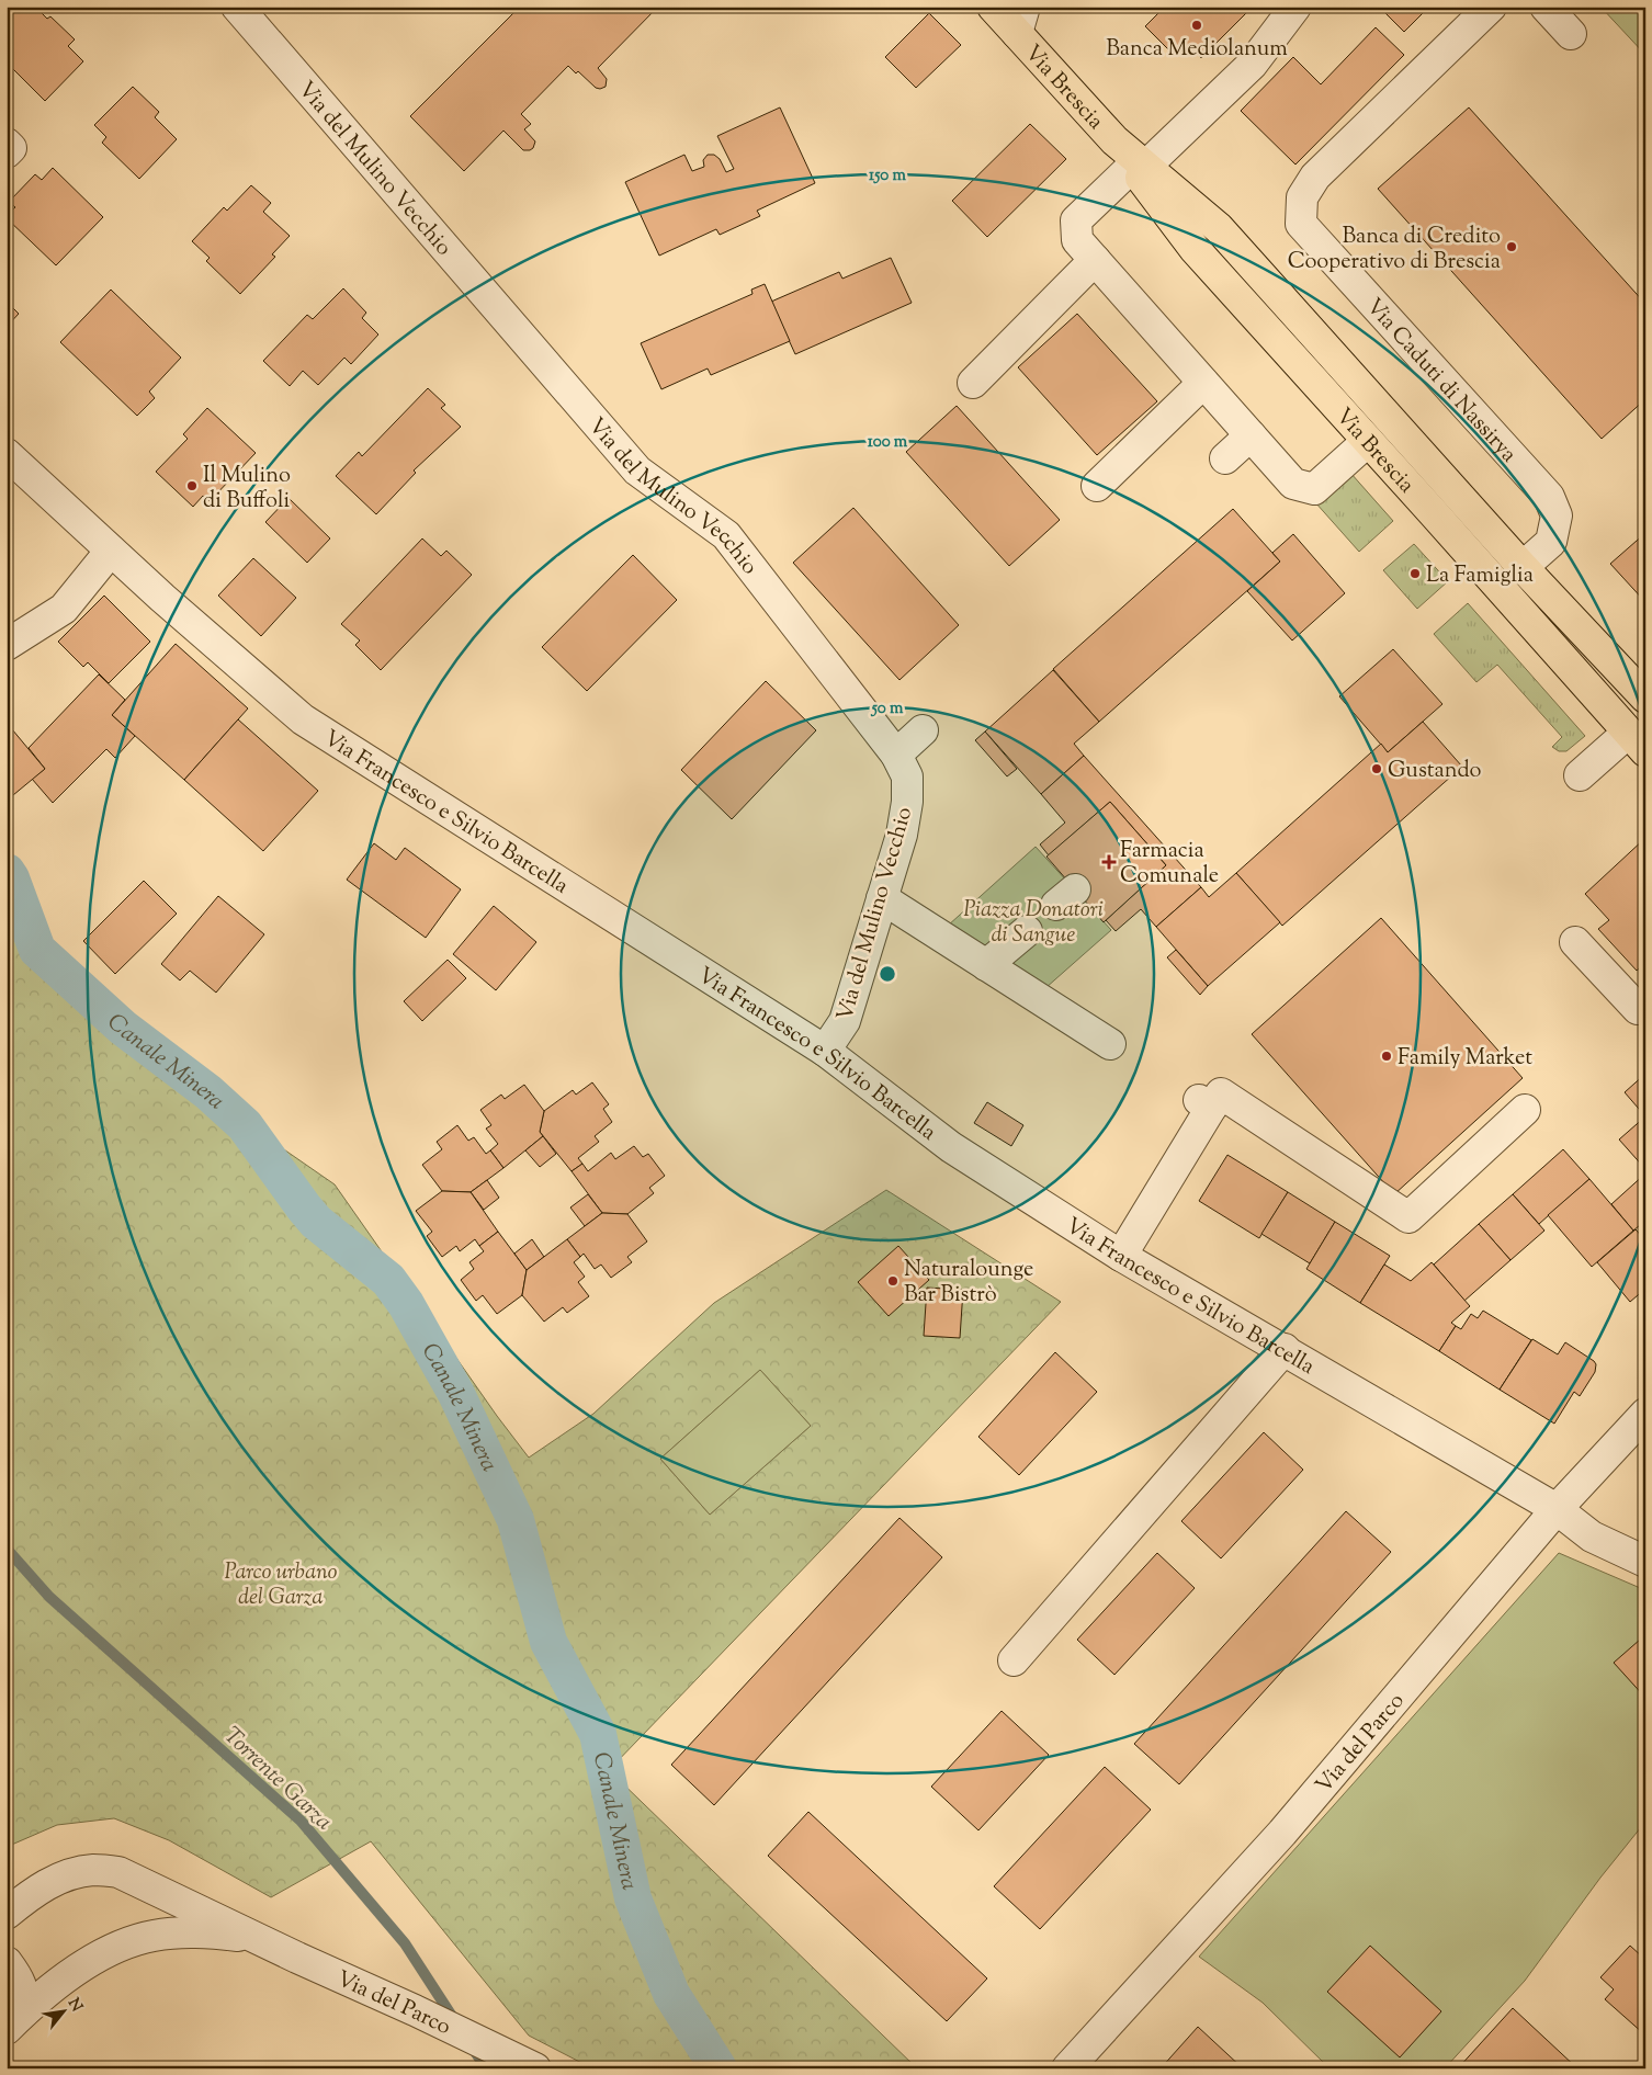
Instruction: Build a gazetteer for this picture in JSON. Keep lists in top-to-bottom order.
{
  "streets": {
    "main road": ["Via Brescia"],
    "street": [
      "Via del Mulino Vecchio",
      "Via Caduti di Nassirya",
      "Via Francesco e Silvio Barcella",
      "Via del Parco"
    ]
  },
  "crossings": [
    ["Via Brescia", "Via Caduti di Nassirya"],
    ["Via del Mulino Vecchio", "Via Francesco e Silvio Barcella"],
    ["Via Francesco e Silvio Barcella", "Via del Parco"]
  ],
  "water": ["Canale Minera", "Torrente Garza"],
  "parks": ["Piazza Donatori di Sangue", "Parco urbano del Garza"],
  "places": {
    "other": [
      "Banca Mediolanum",
      "Banca di Credito Cooperativo di Brescia",
      "Il Mulino di Buffoli",
      "La Famiglia",
      "Gustando",
      "Family Market",
      "Naturalounge Bar Bistrò"
    ],
    "health": ["Farmacia Comunale"]
  },
  "north": "top right",
  "rings": ["150 m", "100 m", "50 m"]
}
